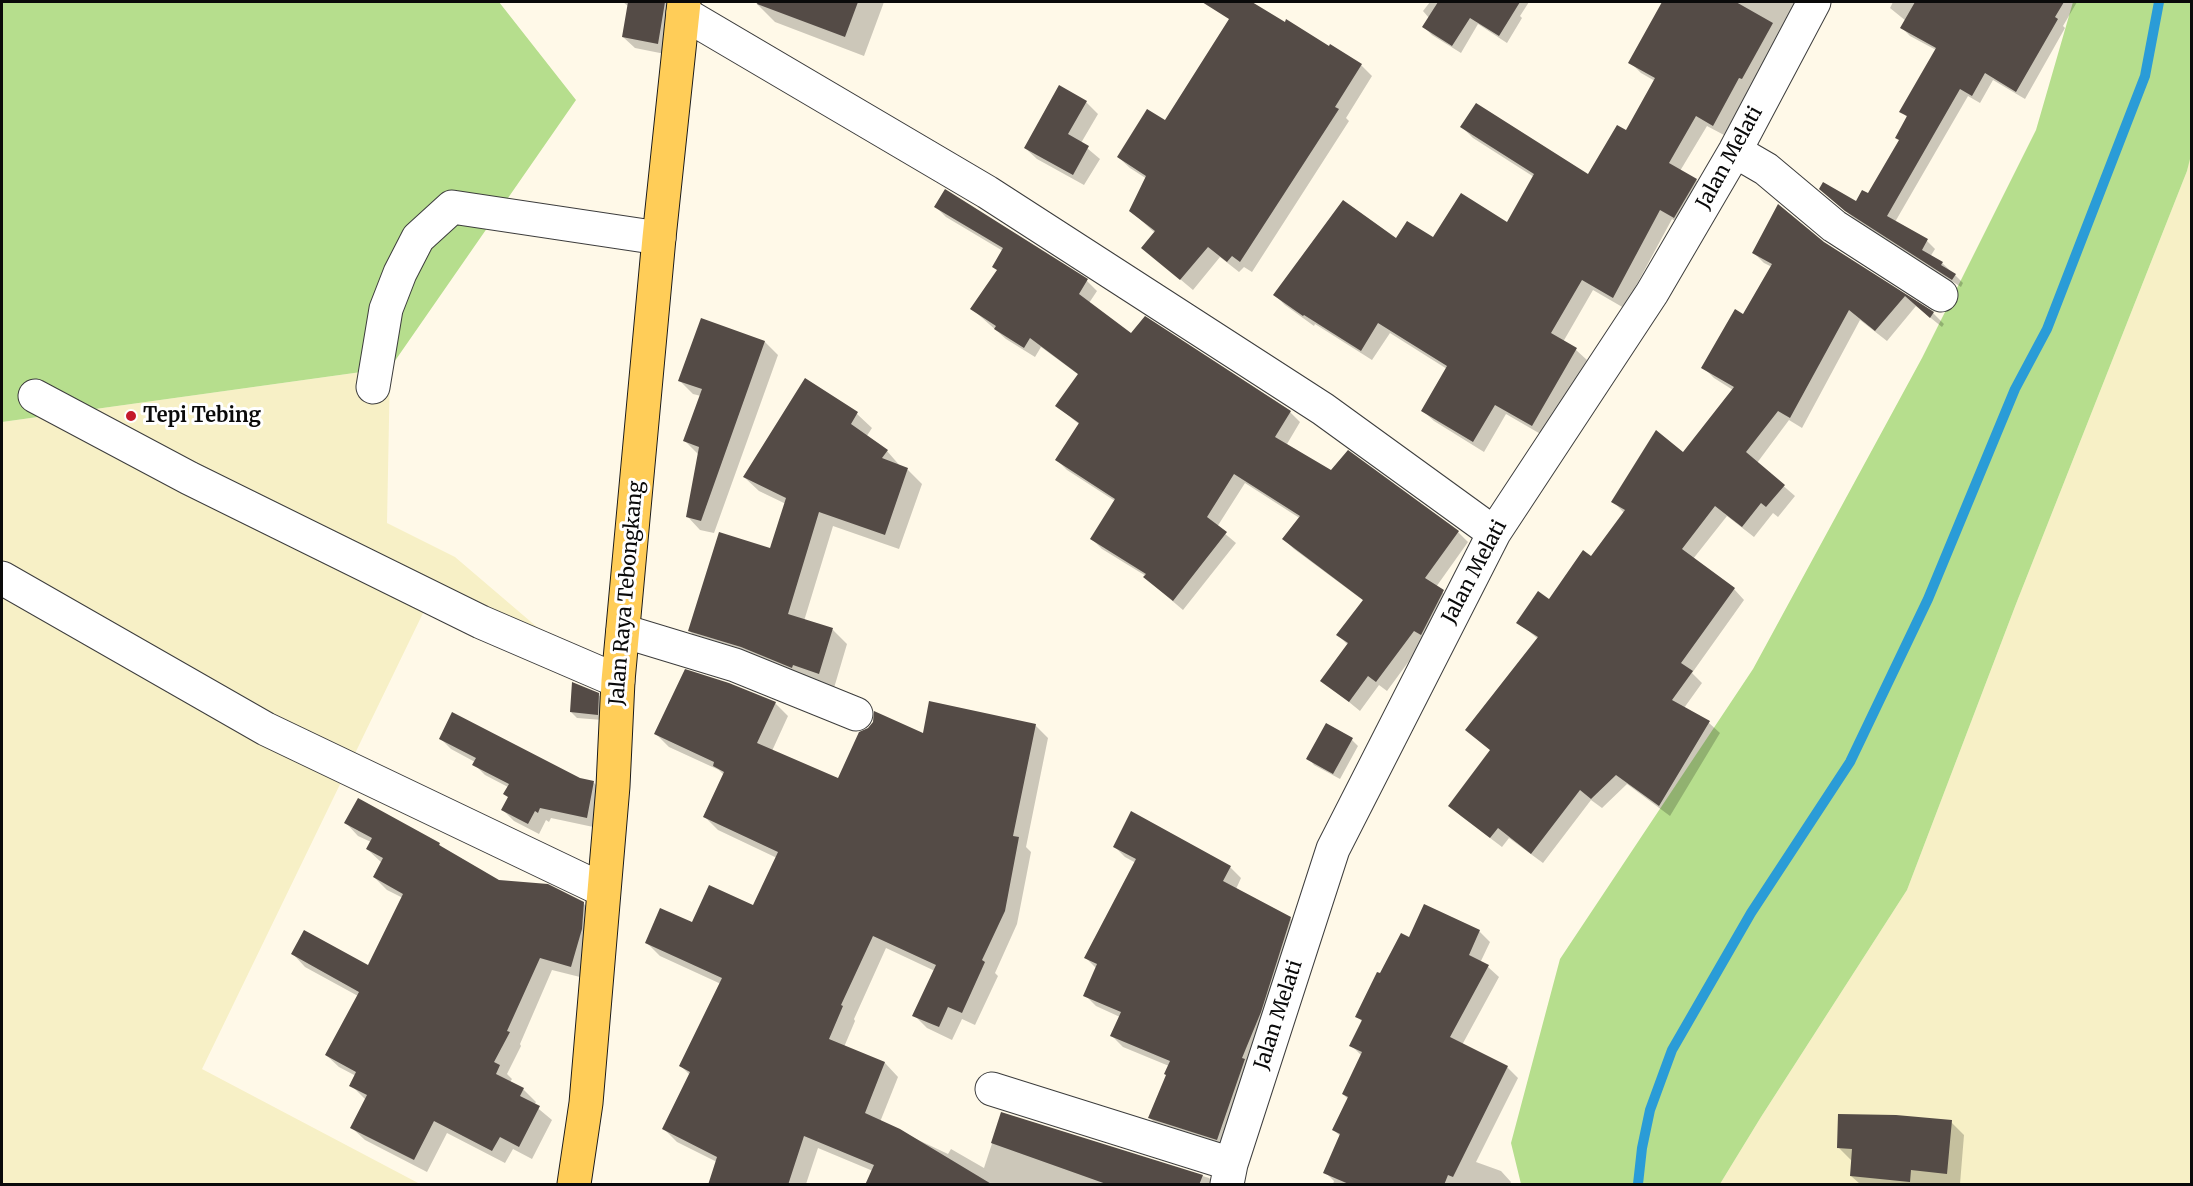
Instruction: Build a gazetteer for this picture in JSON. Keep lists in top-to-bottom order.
{
  "streets": {
    "main road": ["Jalan Raya Tebongkang"],
    "street": ["Jalan Melati"]
  },
  "places": ["Tepi Tebing"]
}
